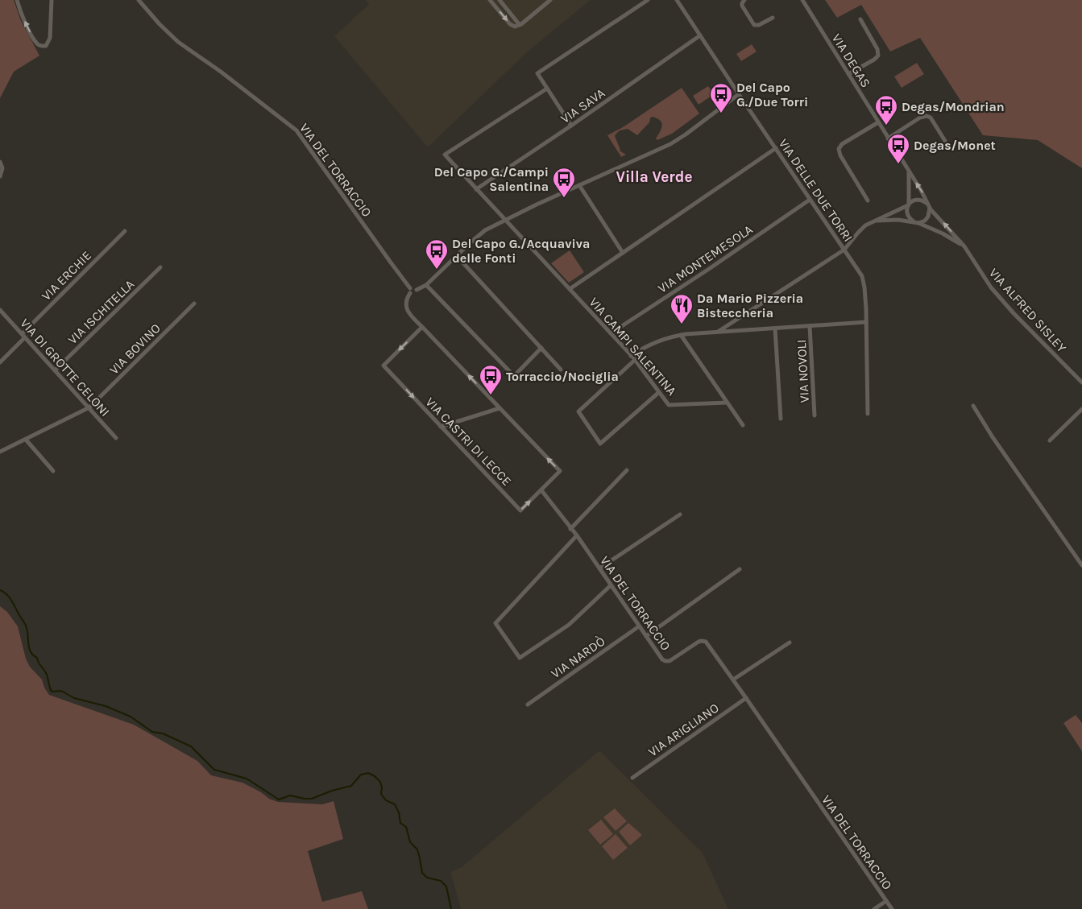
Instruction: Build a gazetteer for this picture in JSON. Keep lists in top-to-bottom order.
{
  "streets": {
    "street": [
      "VIA DEGAS",
      "VIA SAVA",
      "VIA DEL TORRACCIO",
      "VIA DELLE DUE TORRI",
      "VIA MONTEMESOLA",
      "VIA ERCHIE",
      "VIA ALFRED SISLEY",
      "VIA ISCHITELLA",
      "VIA CAMPI SALENTINA",
      "VIA BOVINO",
      "VIA DI GROTTE CELONI",
      "VIA NOVOLI",
      "VIA CASTRI DI LECCE",
      "VIA NARDÒ",
      "VIA ARIGLIANO"
    ]
  },
  "crossings": [
    ["VIA DEGAS", "VIA ALFRED SISLEY"],
    ["VIA SAVA", "VIA DELLE DUE TORRI"],
    ["VIA SAVA", "VIA CAMPI SALENTINA"],
    ["VIA DEL TORRACCIO", "VIA CASTRI DI LECCE"],
    ["VIA DEL TORRACCIO", "VIA NARDÒ"],
    ["VIA DEL TORRACCIO", "VIA ARIGLIANO"],
    ["VIA DELLE DUE TORRI", "VIA MONTEMESOLA"],
    ["VIA MONTEMESOLA", "VIA CAMPI SALENTINA"],
    ["VIA ERCHIE", "VIA DI GROTTE CELONI"],
    ["VIA ISCHITELLA", "VIA DI GROTTE CELONI"],
    ["VIA BOVINO", "VIA DI GROTTE CELONI"]
  ],
  "districts": ["Villa Verde"],
  "places": {
    "bus stop": [
      "Del Capo G./Due Torri",
      "Degas/Mondrian",
      "Degas/Monet",
      "Del Capo G./Campi Salentina",
      "Del Capo G./Acquaviva delle Fonti",
      "Torraccio/Nociglia"
    ],
    "restaurant": ["Da Mario Pizzeria Bisteccheria"]
  }
}
